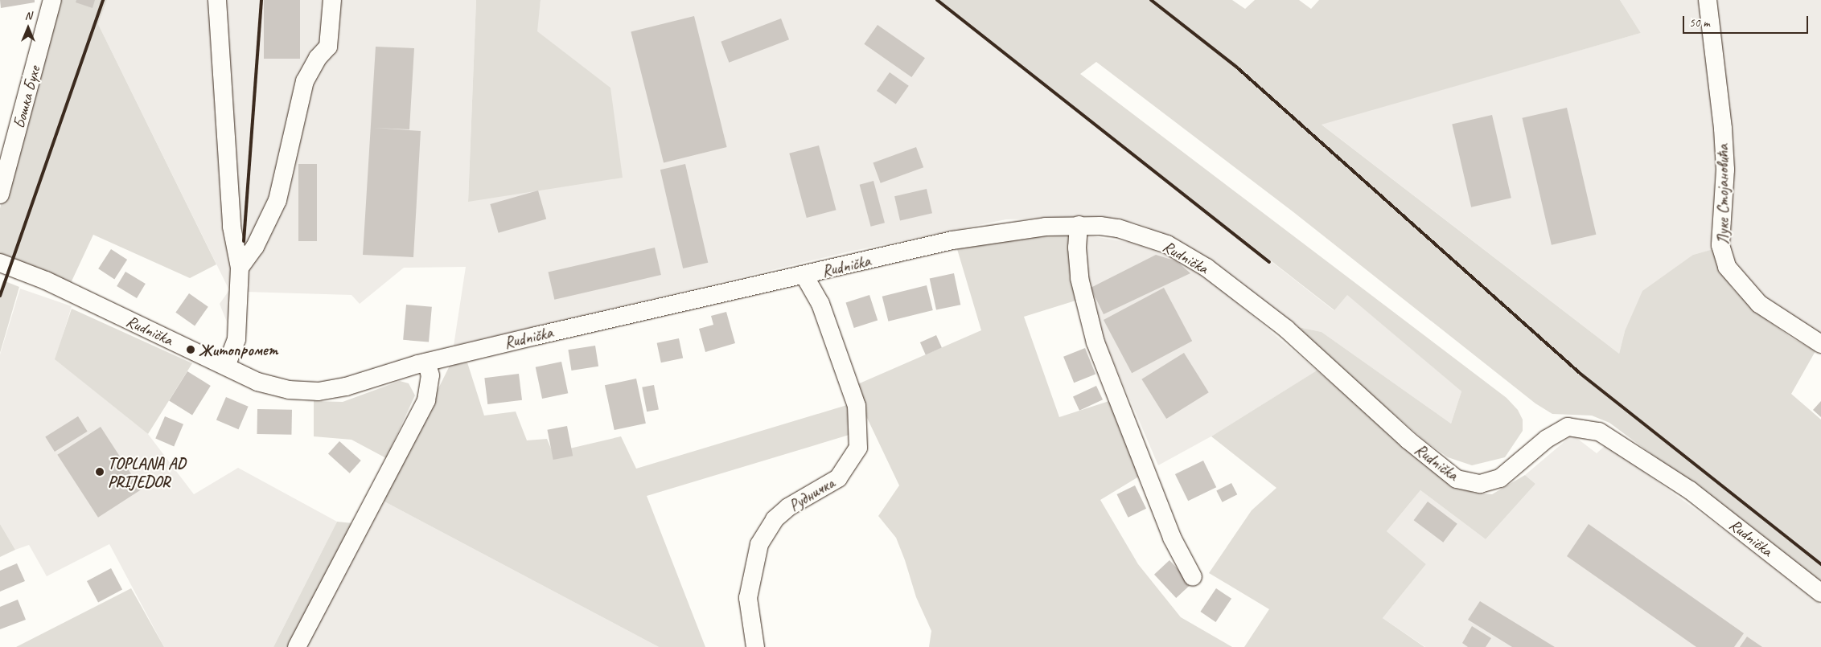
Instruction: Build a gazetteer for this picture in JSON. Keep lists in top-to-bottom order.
{
  "streets": {
    "street": [
      "Бошка Бухе",
      "Луке Стојановића",
      "Rudnička",
      "Рудничка"
    ]
  },
  "crossings": [
    ["Rudnička", "Рудничка"]
  ],
  "places": ["Житопромет", "TOPLANA AD PRIJEDOR"],
  "scale_bar": "50 m",
  "north": "top"
}
